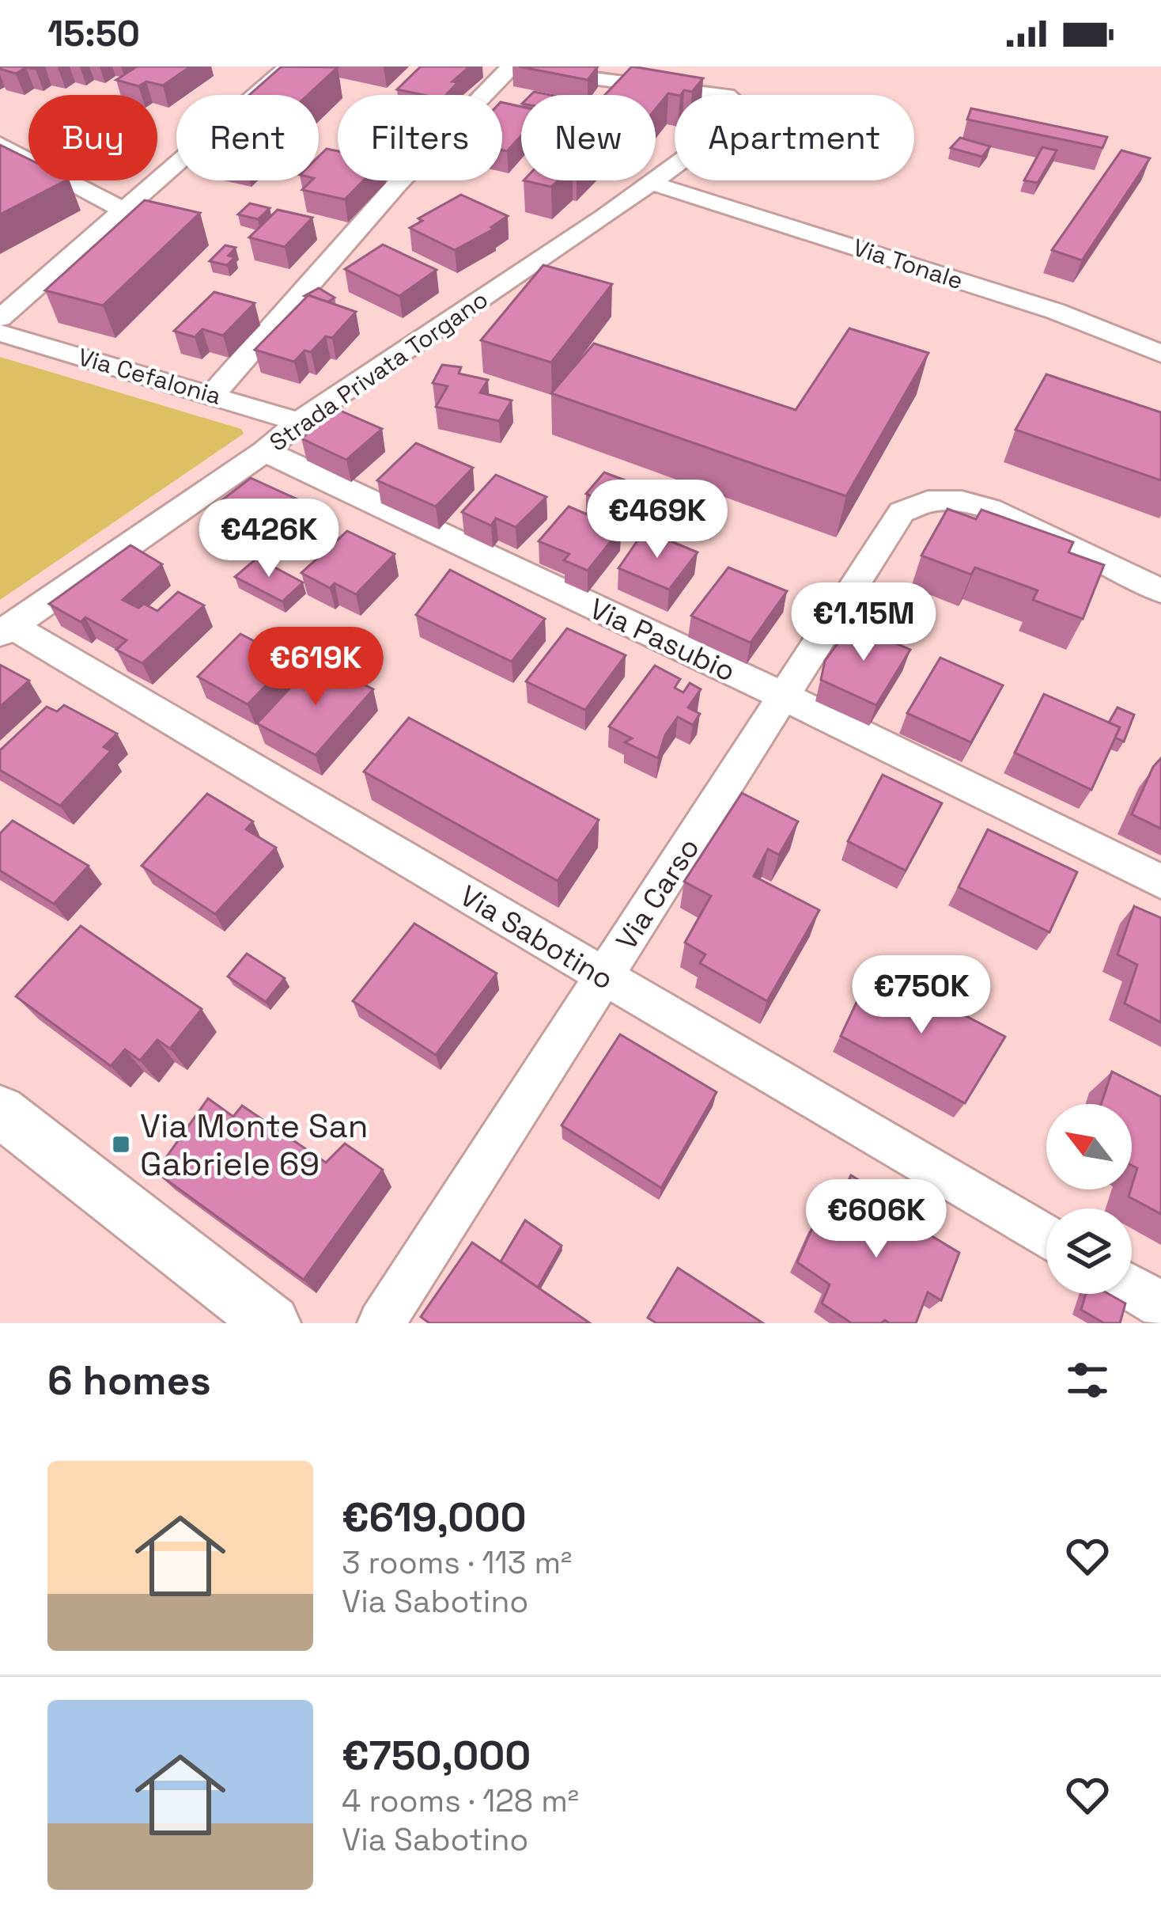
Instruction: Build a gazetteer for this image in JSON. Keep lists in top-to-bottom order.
{
  "streets": {
    "street": [
      "Via Tonale",
      "Strada Privata Torgano",
      "Via Cefalonia",
      "Via Pasubio",
      "Via Carso",
      "Via Sabotino"
    ]
  },
  "crossings": [
    ["Via Tonale", "Strada Privata Torgano"],
    ["Strada Privata Torgano", "Via Cefalonia"],
    ["Strada Privata Torgano", "Via Pasubio"],
    ["Strada Privata Torgano", "Via Sabotino"],
    ["Via Pasubio", "Via Carso"],
    ["Via Carso", "Via Sabotino"]
  ],
  "places": {
    "transit": ["Via Monte San Gabriele 69"]
  },
  "north": "top left",
  "page": {
    "status": "15:50",
    "chip": [
      "Buy",
      "Rent",
      "Filters",
      "New",
      "Apartment"
    ],
    "price": [
      "€469K",
      "€426K",
      "€1.15M",
      "€619K",
      "€750K",
      "€606K"
    ],
    "heading": "6 homes",
    "list": [
      {
        "name": "€619,000",
        "note": "3 rooms · 113 m² · Via Sabotino"
      },
      {
        "name": "€750,000",
        "note": "4 rooms · 128 m² · Via Sabotino"
      }
    ]
  }
}
